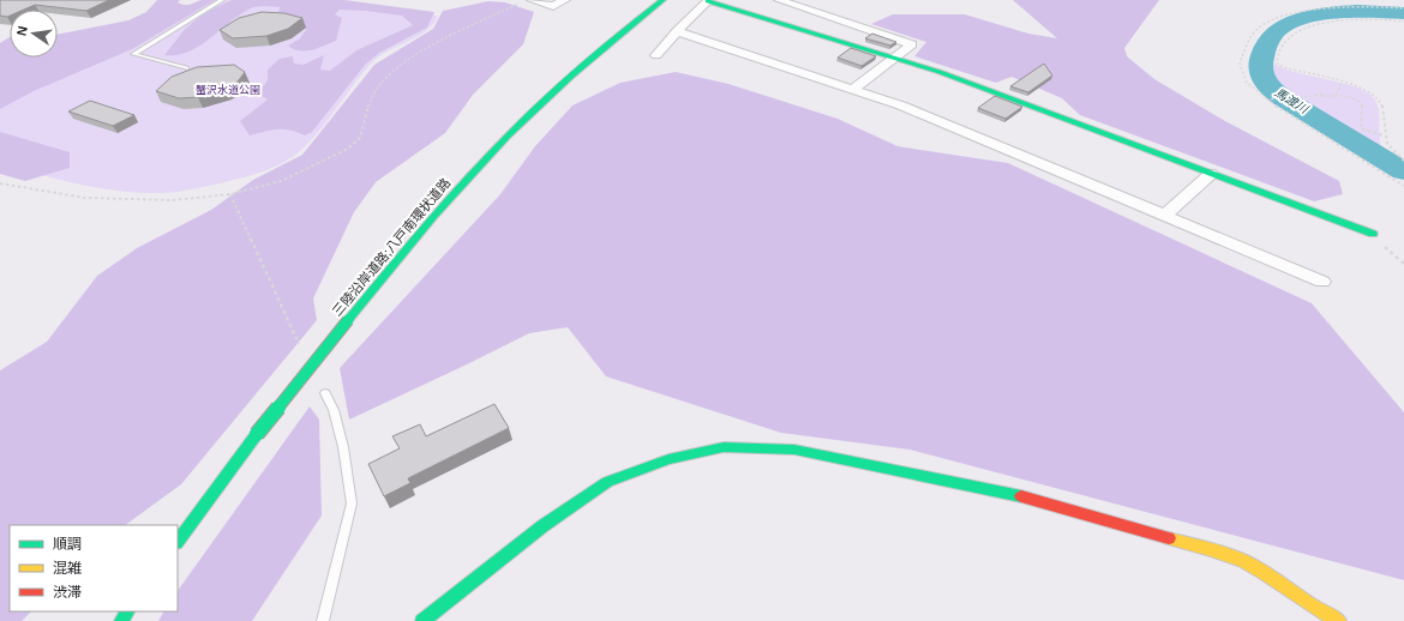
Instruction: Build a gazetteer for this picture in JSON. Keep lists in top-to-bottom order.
{
  "streets": {
    "main road": ["三陸沿岸道路;八戸南環状道路"]
  },
  "water": ["馬渡川"],
  "parks": ["蟹沢水道公園"],
  "legend": ["順調", "混雑", "渋滞"],
  "north": "left"
}
